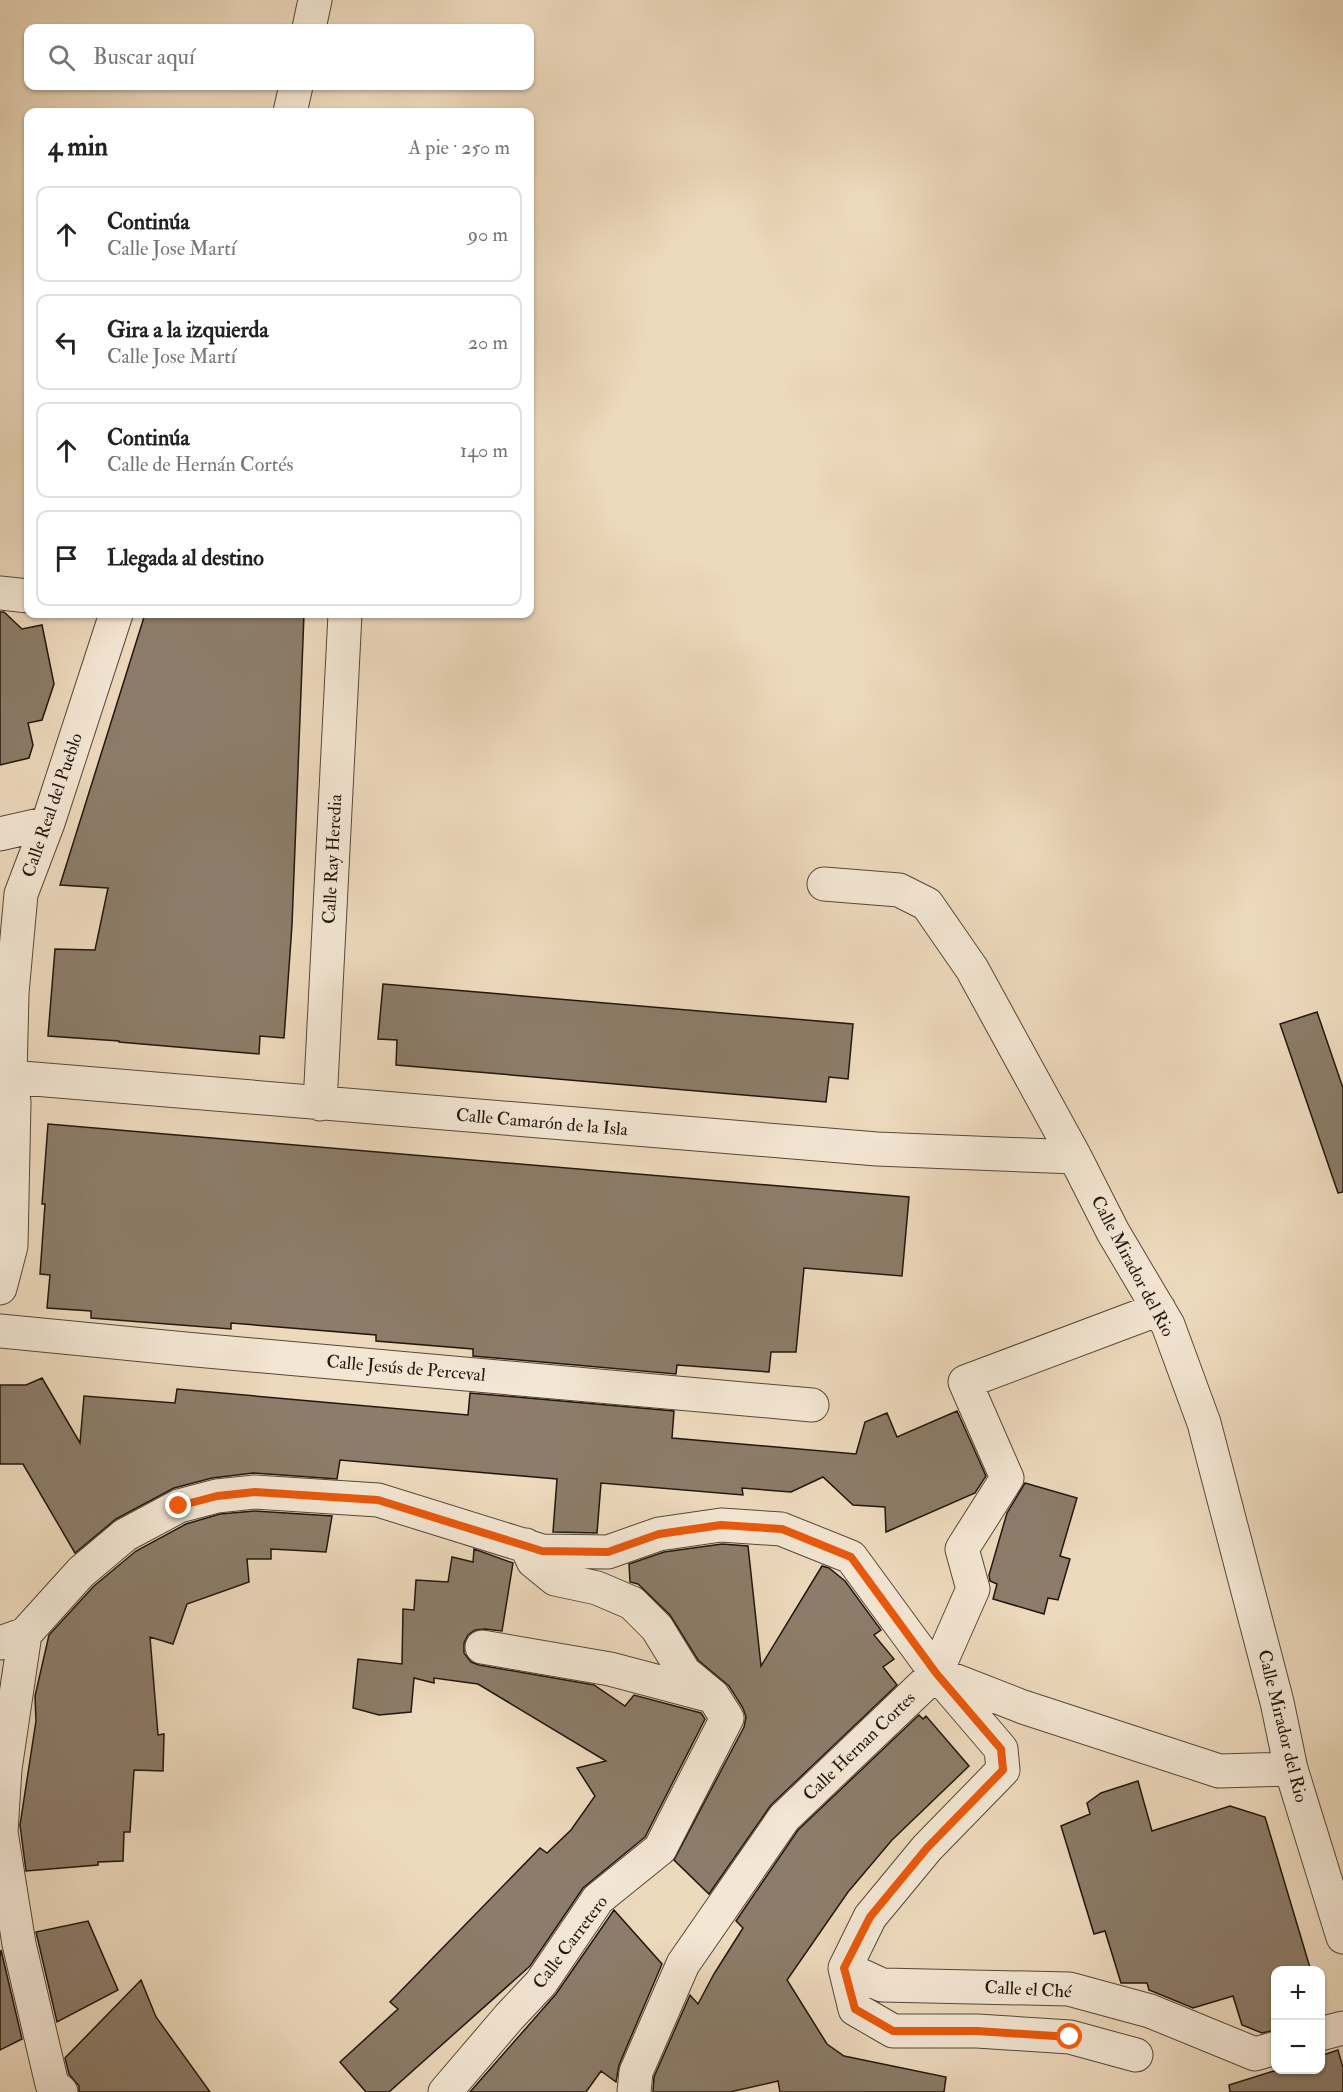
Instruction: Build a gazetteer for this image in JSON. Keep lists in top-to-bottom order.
{
  "streets": {
    "street": [
      "Calle Real del Pueblo",
      "Calle Ray Heredia",
      "Calle Camarón de la Isla",
      "Calle Mirador del Rio",
      "Calle Jesús de Perceval",
      "Calle Hernan Cortes",
      "Calle Carretero",
      "Calle el Ché"
    ]
  },
  "crossings": [
    ["Calle Real del Pueblo", "Calle Camarón de la Isla"],
    ["Calle Ray Heredia", "Calle Camarón de la Isla"],
    ["Calle Camarón de la Isla", "Calle Mirador del Rio"],
    ["Calle Mirador del Rio", "Calle Hernan Cortes"]
  ],
  "page": {
    "search": "Buscar aquí",
    "heading": ["4 min", "A pie · 250 m"],
    "list": [
      ["Continúa", "Calle Jose Martí", "90 m"],
      ["Gira a la izquierda", "Calle Jose Martí", "20 m"],
      ["Continúa", "Calle de Hernán Cortés", "140 m"],
      "Llegada al destino"
    ],
    "map_buttons": ["+", "−"]
  }
}
